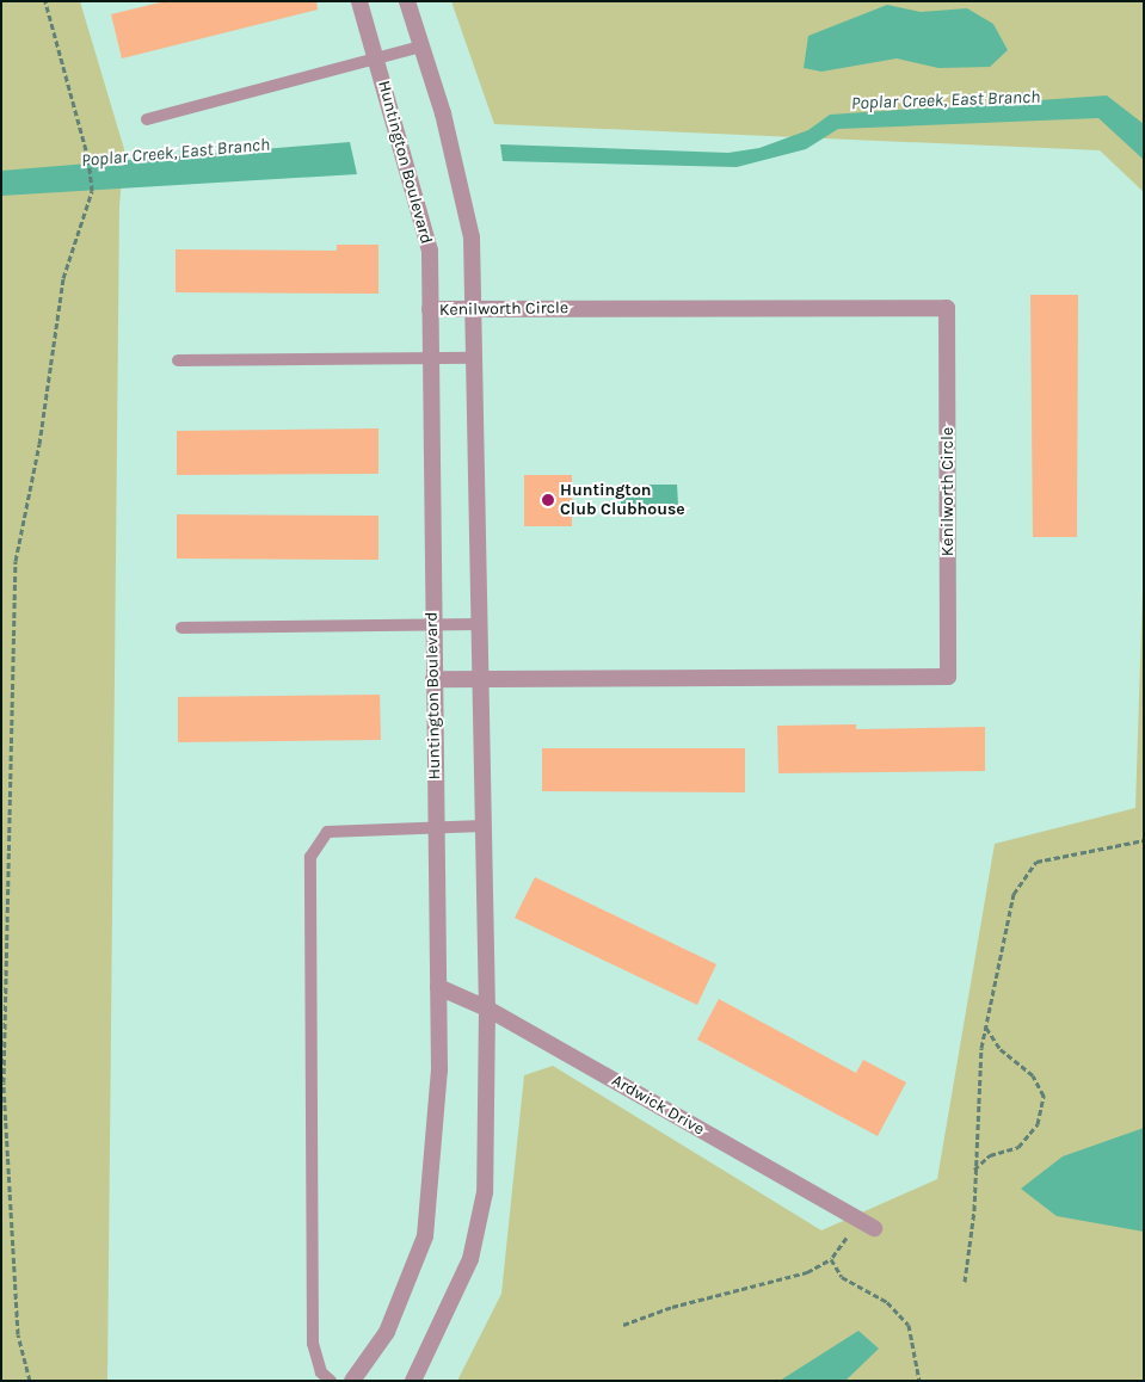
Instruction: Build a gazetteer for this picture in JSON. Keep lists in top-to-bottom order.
{
  "streets": {
    "street": ["Huntington Boulevard", "Kenilworth Circle", "Ardwick Drive"]
  },
  "crossings": [
    ["Huntington Boulevard", "Kenilworth Circle"],
    ["Huntington Boulevard", "Ardwick Drive"]
  ],
  "water": ["Poplar Creek, East Branch"],
  "places": ["Huntington Club Clubhouse"]
}
